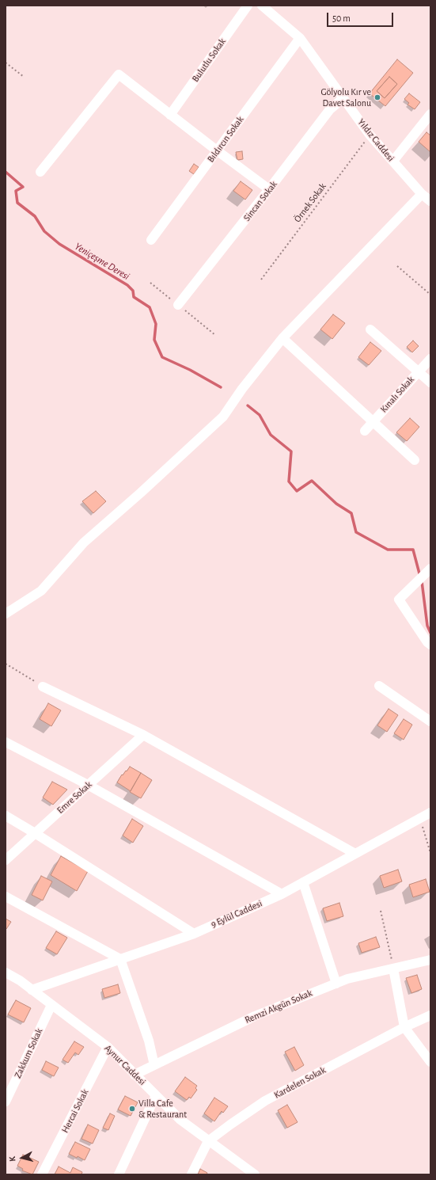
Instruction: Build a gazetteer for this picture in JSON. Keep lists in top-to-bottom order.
{
  "streets": {
    "street": [
      "Bulutlu Sokak",
      "Bıldırcın Sokak",
      "Yıldız Caddesi",
      "Sincan Sokak",
      "Kınalı Sokak",
      "Emre Sokak",
      "9 Eylül Caddesi",
      "Remzi Akgün Sokak",
      "Zakkum Sokak",
      "Aynur Caddesi",
      "Kardelen Sokak",
      "Hercai Sokak"
    ],
    "path": ["Örnek Sokak"]
  },
  "crossings": [
    ["Bıldırcın Sokak", "Yıldız Caddesi"],
    ["Yıldız Caddesi", "Sincan Sokak"],
    ["Yıldız Caddesi", "Örnek Sokak"],
    ["9 Eylül Caddesi", "Aynur Caddesi"],
    ["Remzi Akgün Sokak", "Aynur Caddesi"],
    ["Zakkum Sokak", "Aynur Caddesi"],
    ["Aynur Caddesi", "Kardelen Sokak"],
    ["Aynur Caddesi", "Hercai Sokak"]
  ],
  "water": ["Yeniçeşme Deresi"],
  "places": ["Gölyolu Kır ve Davet Salonu", "Villa Cafe & Restaurant"],
  "scale_bar": "50 m",
  "north": "left"
}
